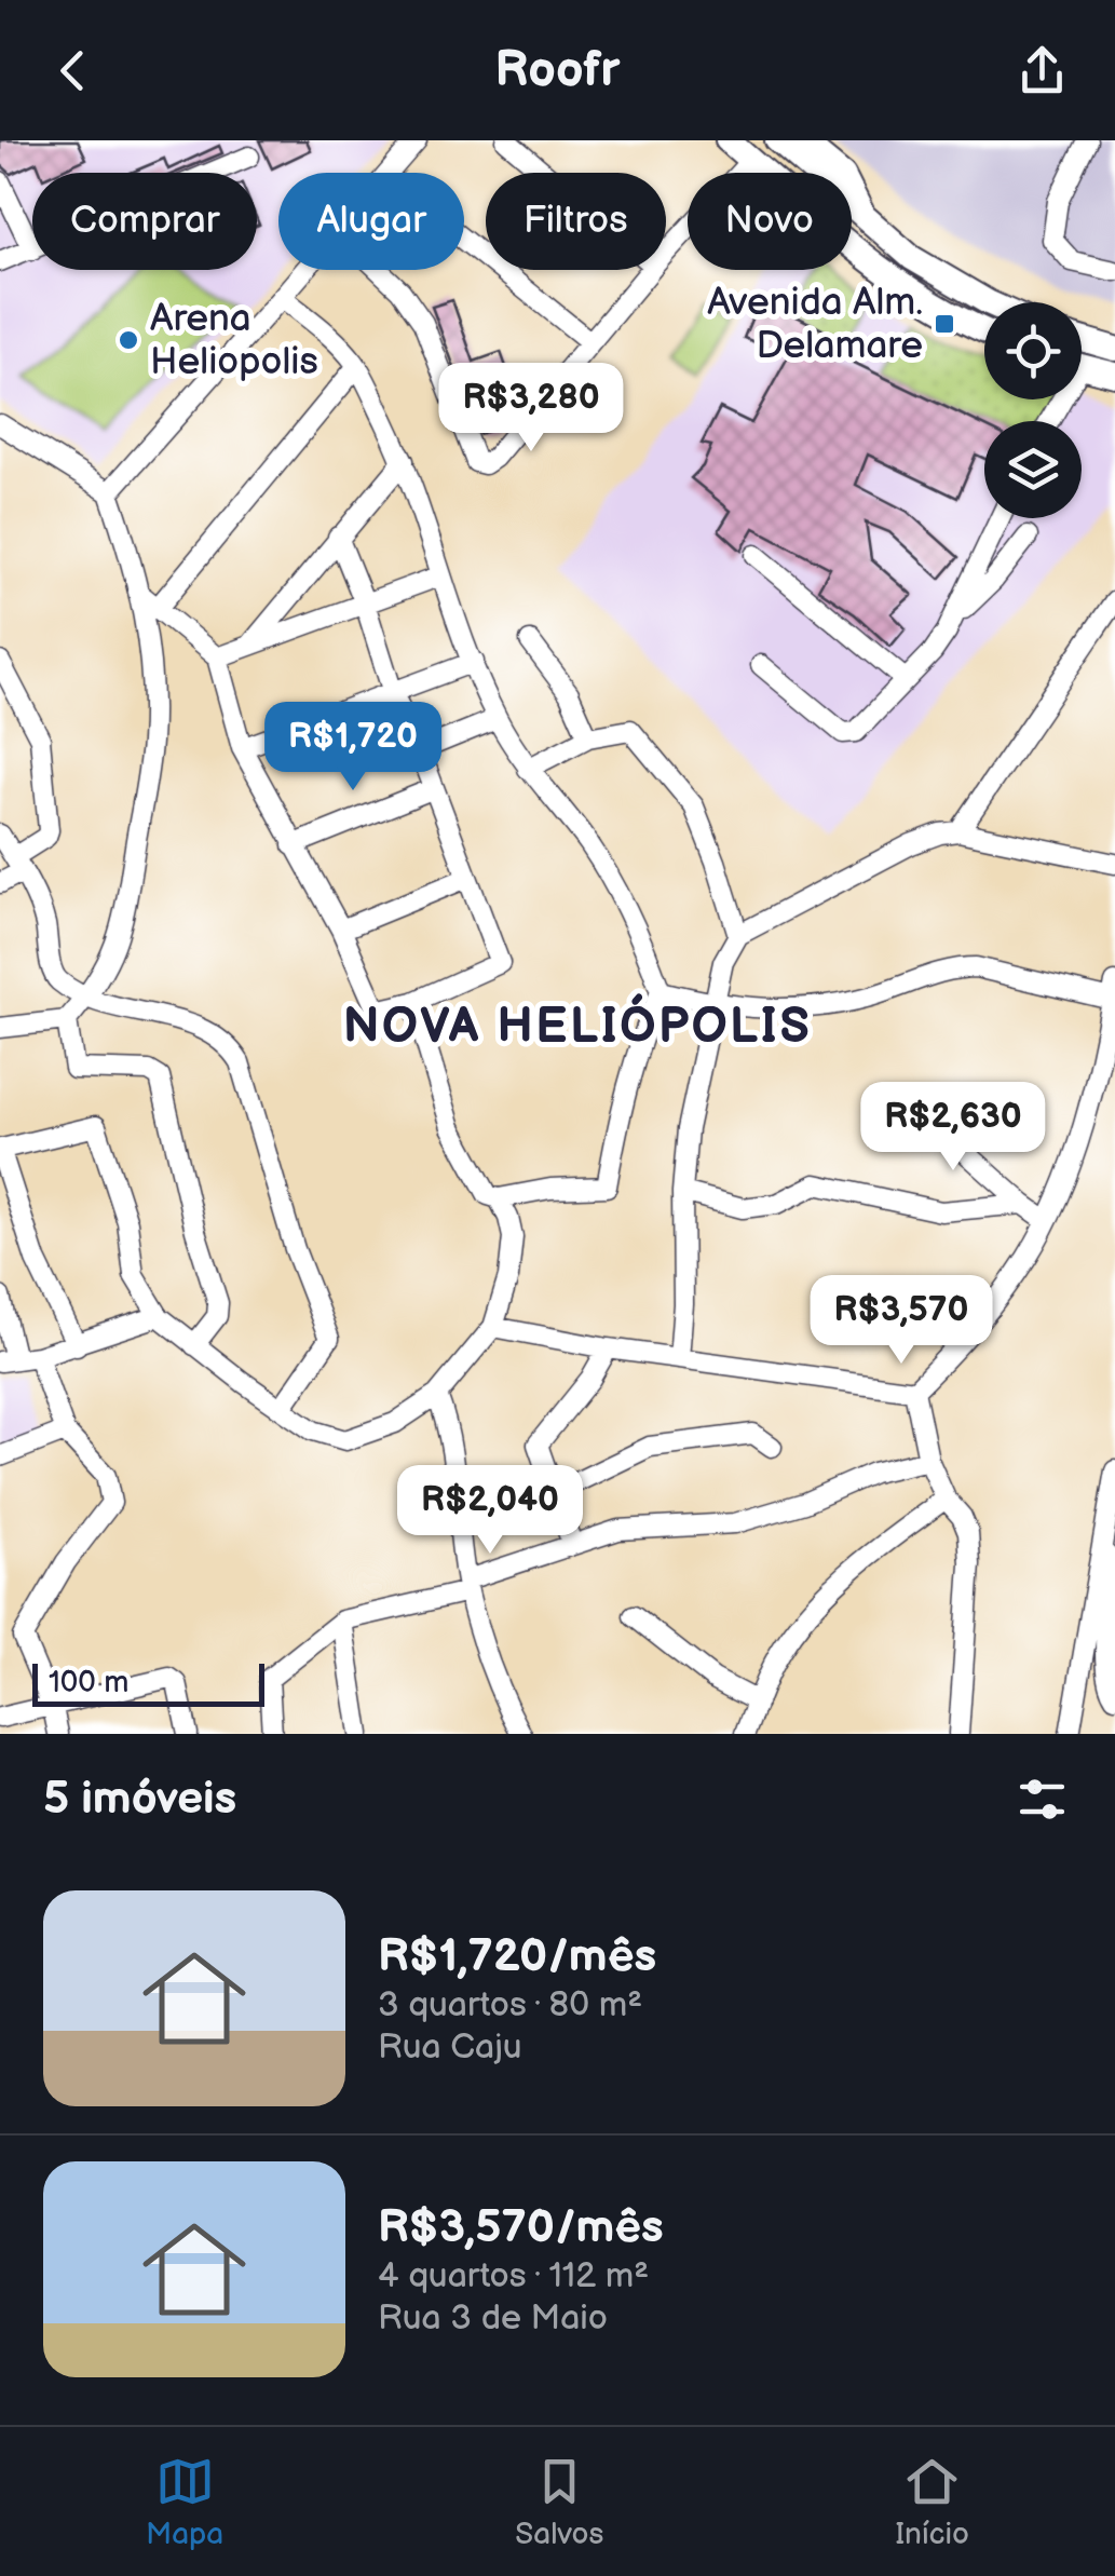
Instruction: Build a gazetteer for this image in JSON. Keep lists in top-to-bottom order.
{
  "districts": ["NOVA HELIÓPOLIS"],
  "places": {
    "transit": ["Avenida Alm. Delamare"],
    "other": ["Arena Heliopolis"]
  },
  "scale_bar": "100 m",
  "page": {
    "header": "Roofr",
    "chip": [
      "Comprar",
      "Alugar",
      "Filtros",
      "Novo"
    ],
    "price": [
      "R$3,280",
      "R$1,720",
      "R$2,630",
      "R$3,570",
      "R$2,040"
    ],
    "scale": "100 m",
    "heading": "5 imóveis",
    "list": [
      {
        "name": "R$1,720/mês",
        "note": "3 quartos · 80 m² · Rua Caju"
      },
      {
        "name": "R$3,570/mês",
        "note": "4 quartos · 112 m² · Rua 3 de Maio"
      }
    ],
    "tabs": ["Mapa", "Salvos", "Início"]
  }
}
